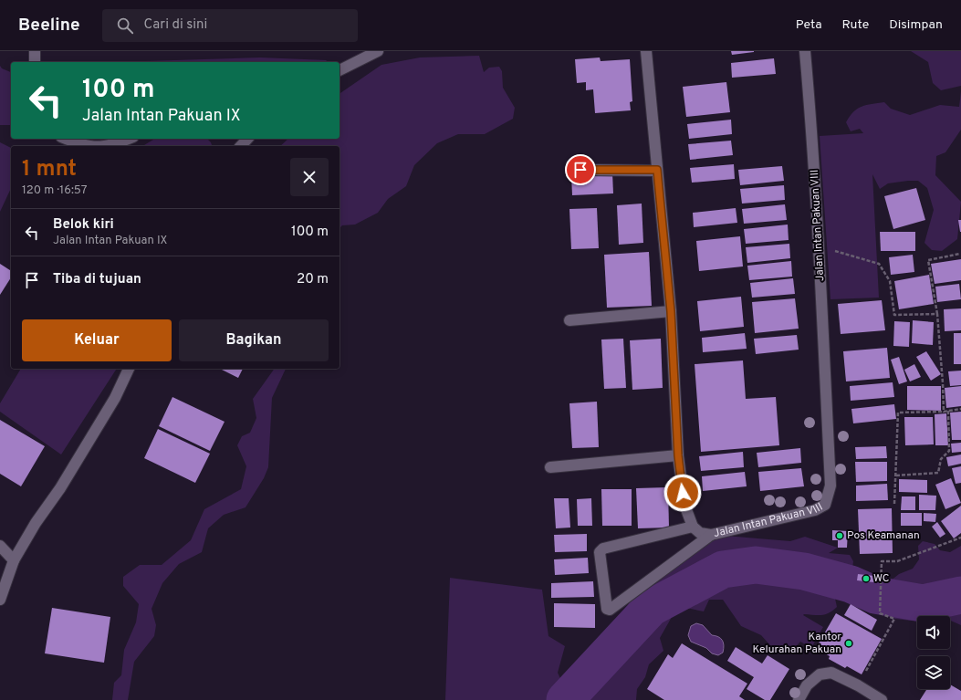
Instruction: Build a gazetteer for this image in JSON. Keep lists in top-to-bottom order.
{
  "streets": {
    "street": ["Jalan Intan Pakuan VIII"]
  },
  "places": ["Pos Keamanan", "WC", "Kantor Kelurahan Pakuan"],
  "page": {
    "header": "Beeline",
    "search": "Cari di sini",
    "nav": ["Peta", "Rute", "Disimpan"],
    "turn": ["100 m", "Jalan Intan Pakuan IX"],
    "heading": ["1 mnt", "120 m · 16:57"],
    "list": [
      {
        "name": "Belok kiri",
        "note": "Jalan Intan Pakuan IX",
        "value": "100 m"
      },
      {
        "name": "Tiba di tujuan",
        "value": "20 m"
      }
    ],
    "buttons": ["Keluar", "Bagikan"]
  }
}
